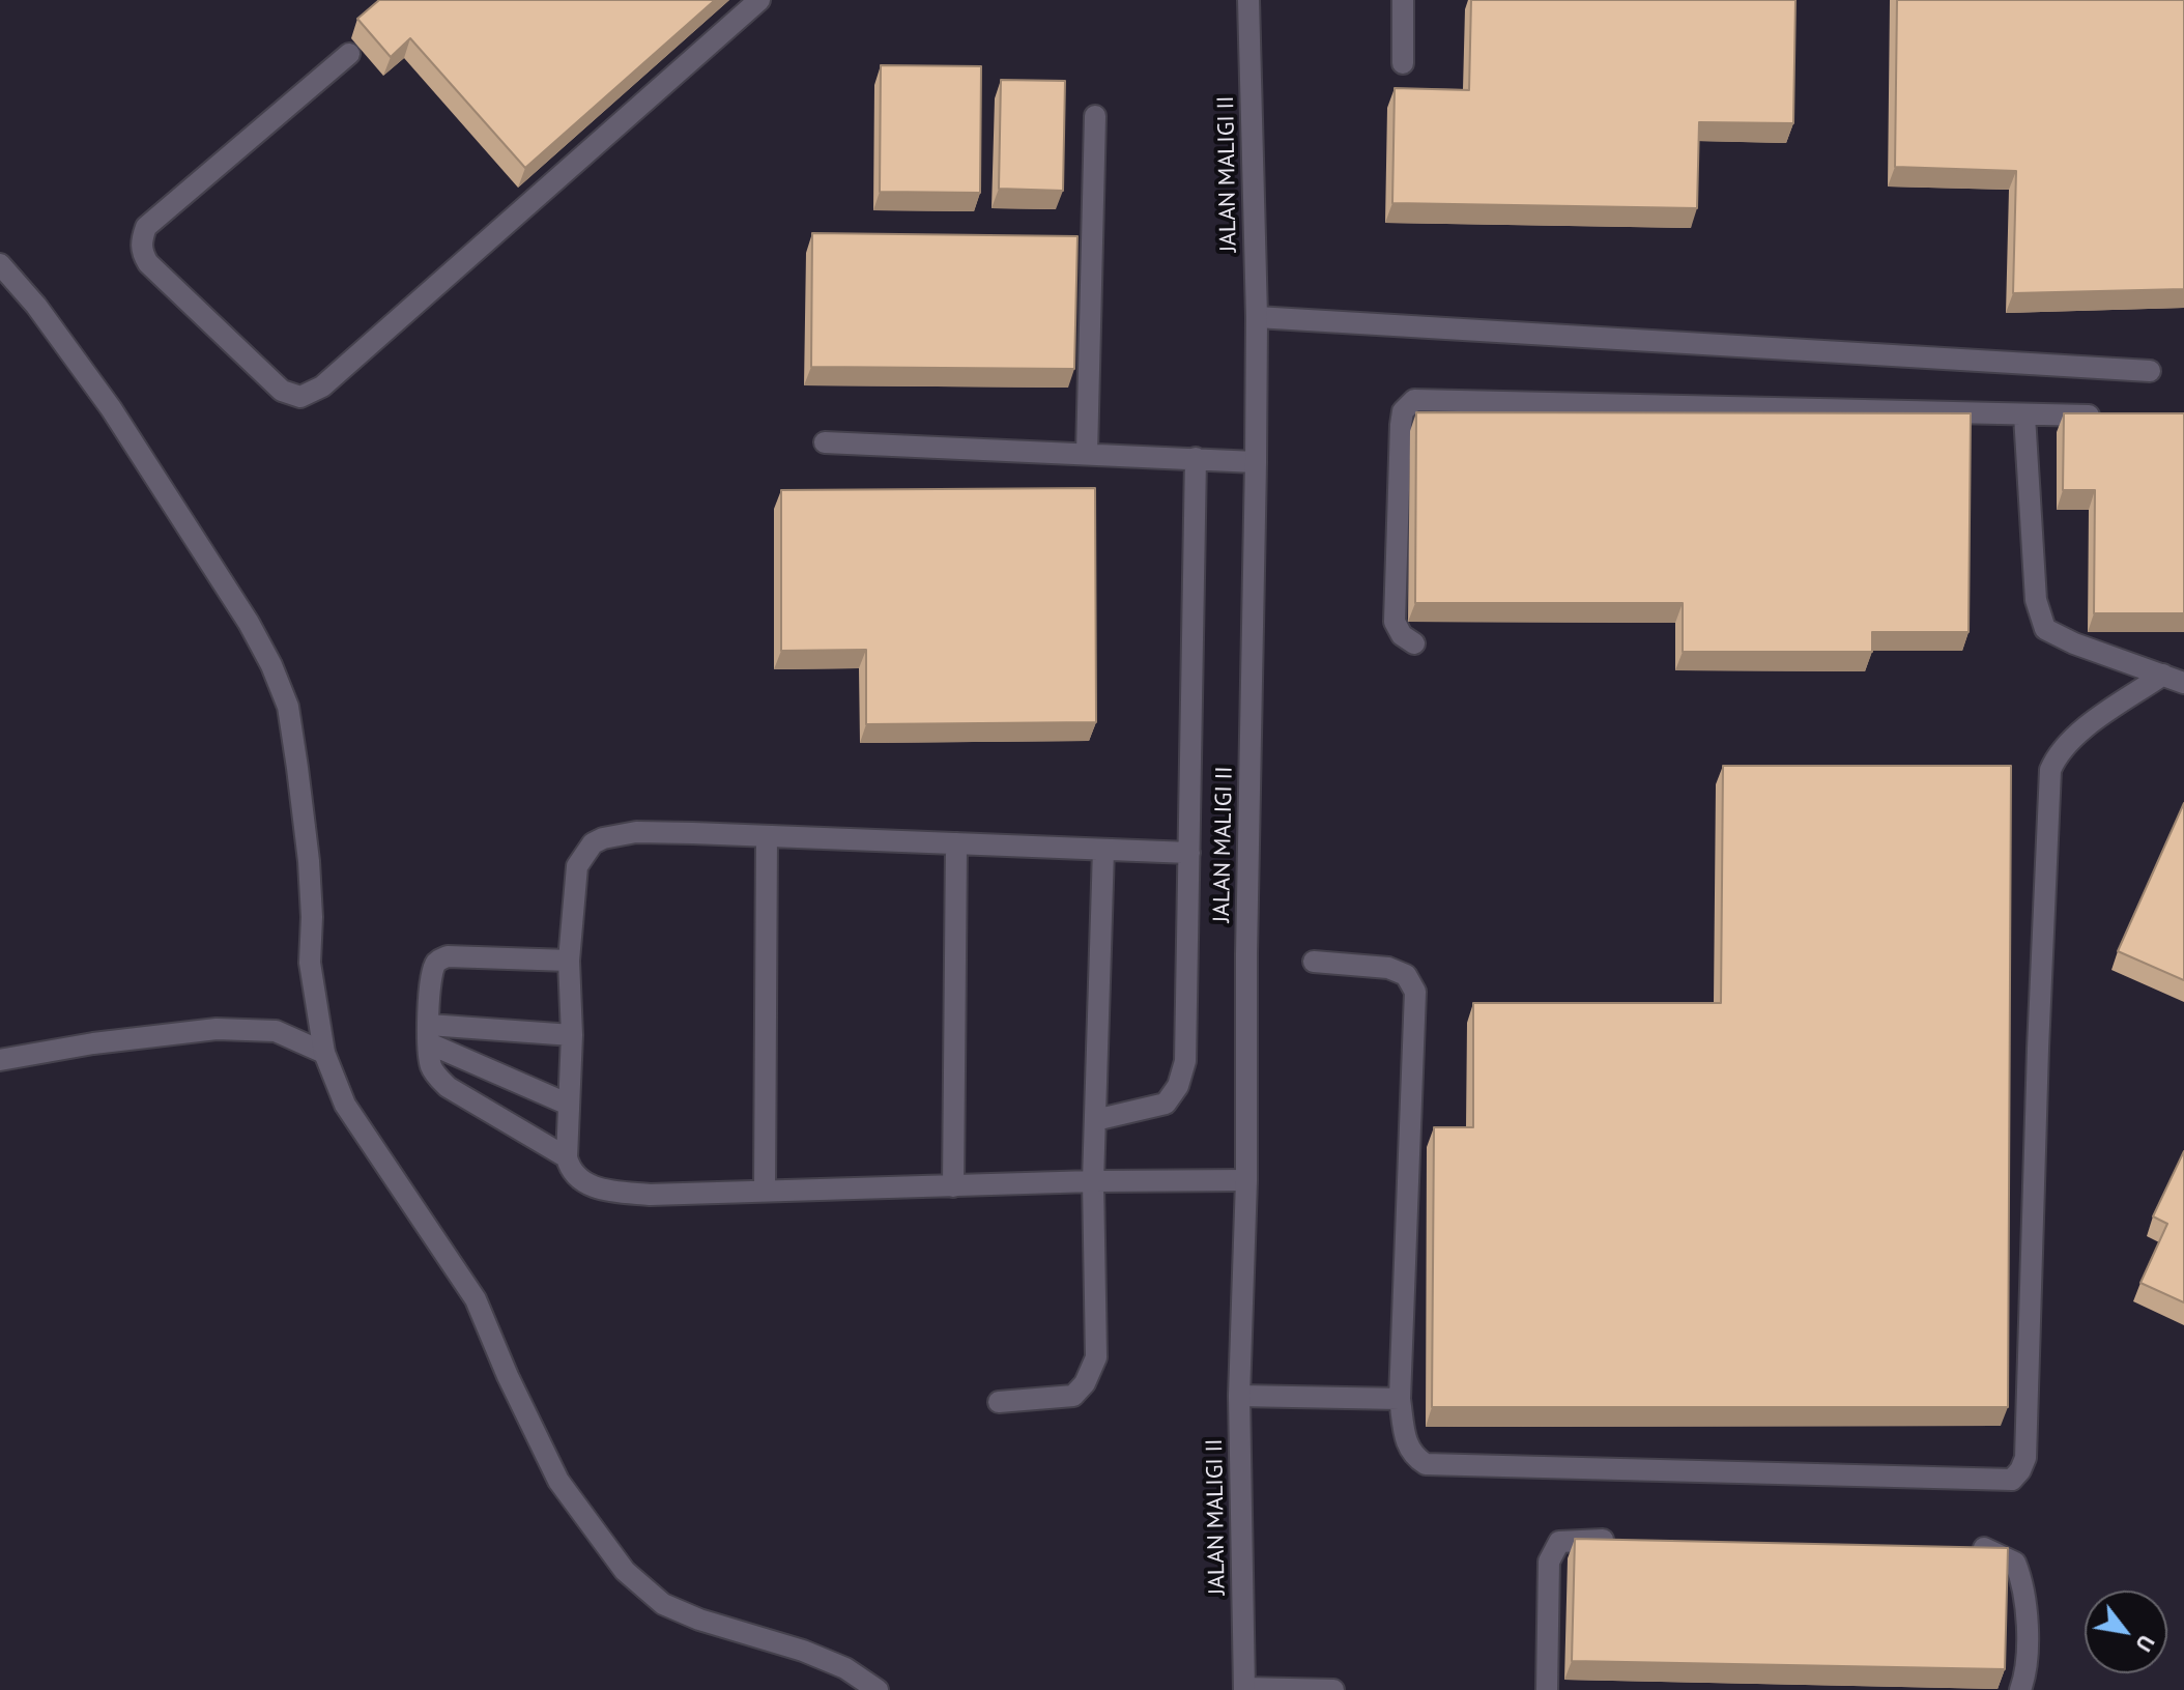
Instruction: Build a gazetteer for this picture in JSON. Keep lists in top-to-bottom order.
{
  "streets": {
    "street": ["JALAN MALIGI II"]
  },
  "north": "bottom right"
}
